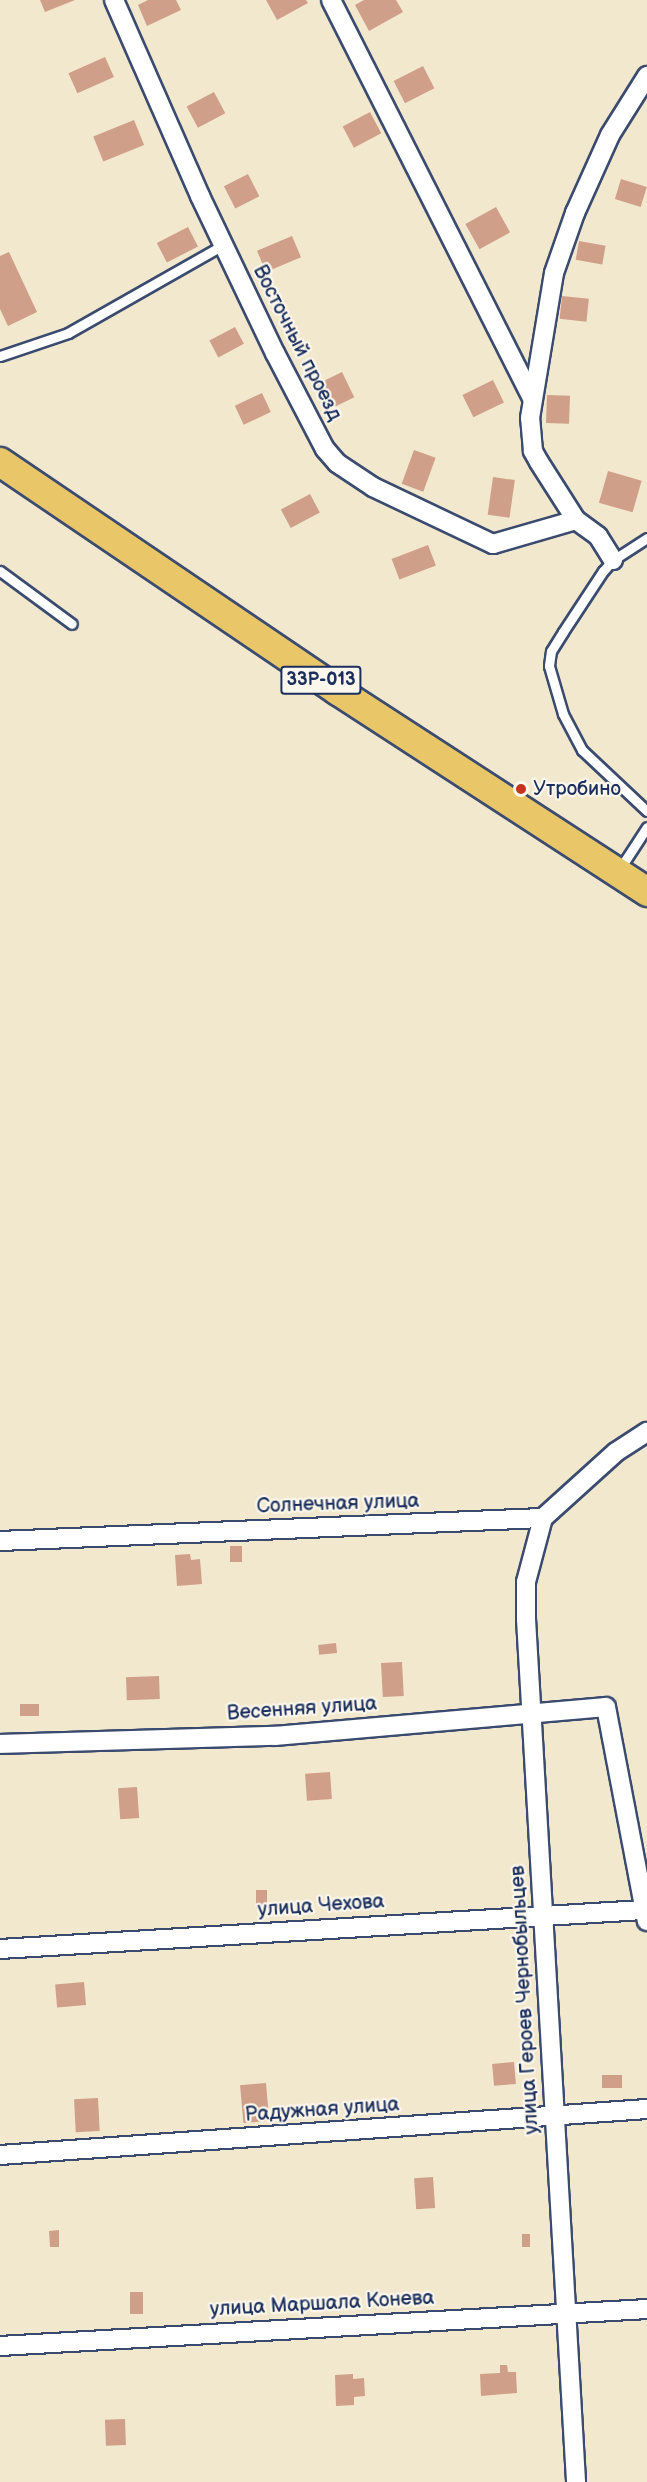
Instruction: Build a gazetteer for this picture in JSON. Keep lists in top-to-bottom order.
{
  "streets": {
    "main road": ["33Р-013"],
    "street": [
      "Восточный проезд",
      "Солнечная улица",
      "Весенняя улица",
      "улица Чехова",
      "улица Героев Чернобыльцев",
      "Радужная улица",
      "улица Маршала Конева"
    ]
  },
  "crossings": [
    ["Солнечная улица", "улица Героев Чернобыльцев"],
    ["Весенняя улица", "улица Чехова"],
    ["Весенняя улица", "улица Героев Чернобыльцев"],
    ["улица Чехова", "улица Героев Чернобыльцев"],
    ["улица Героев Чернобыльцев", "Радужная улица"],
    ["улица Героев Чернобыльцев", "улица Маршала Конева"]
  ],
  "places": ["Утробино"]
}
